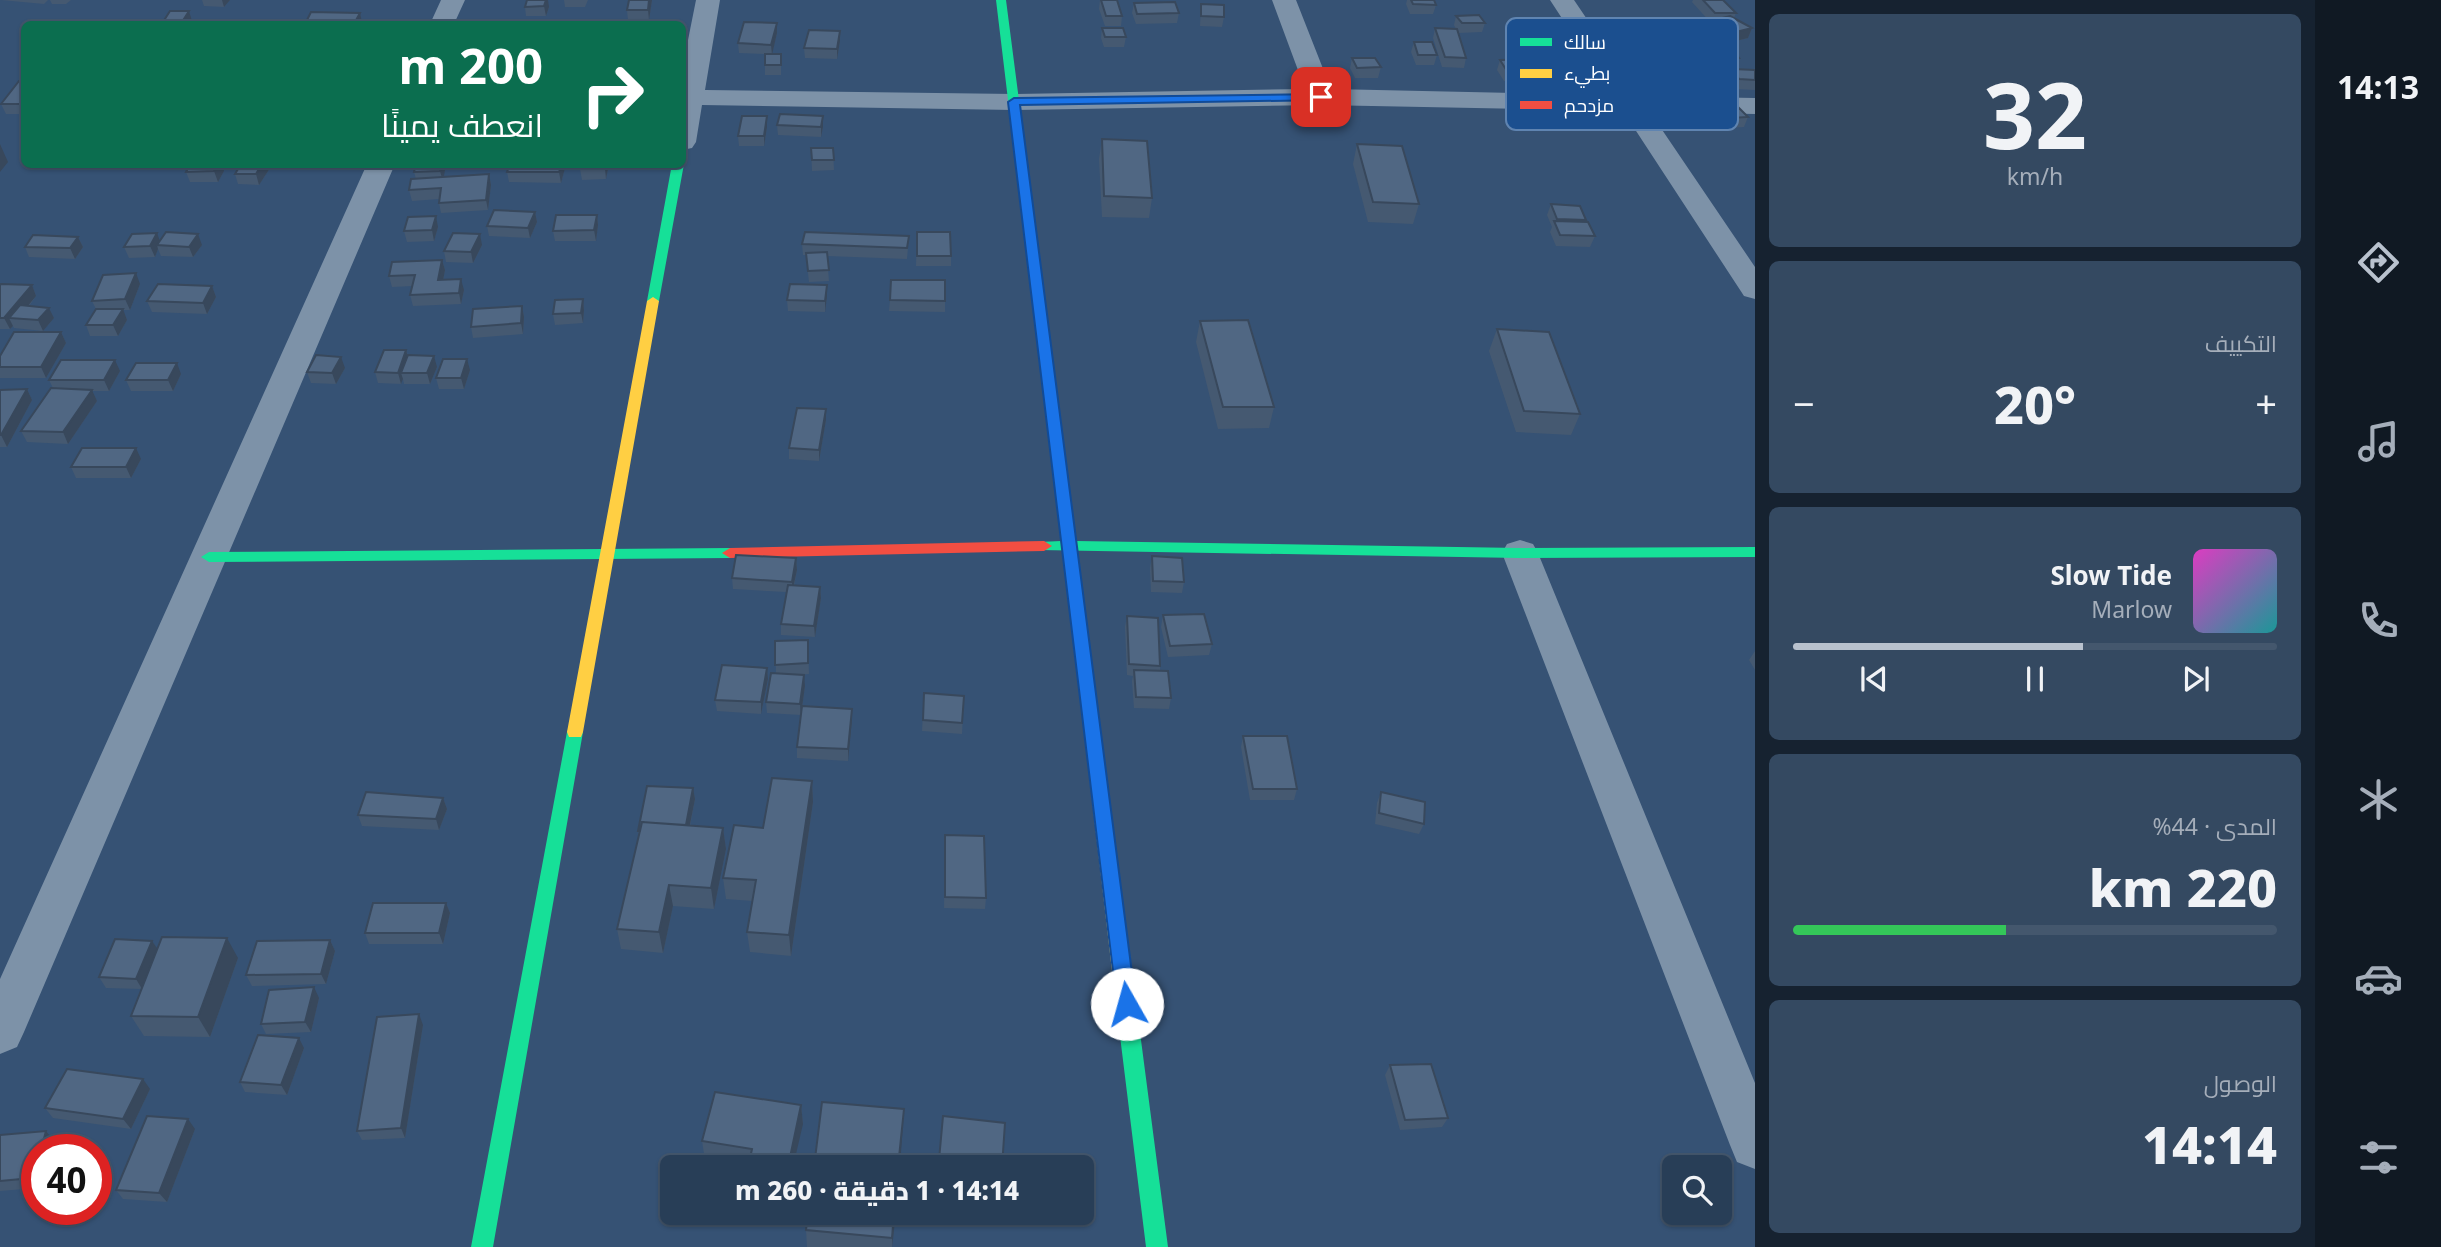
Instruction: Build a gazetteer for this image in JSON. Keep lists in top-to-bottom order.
{
  "legend": ["سالك", "بطيء", "مزدحم"],
  "page": {
    "tabs": "14:13",
    "tile": [
      ["32", "km/h"],
      "التكييف",
      ["المدى · 44%", "220 km"],
      ["الوصول", "14:14"]
    ],
    "turn": ["200 m", "انعطف يمينًا"],
    "heat": ["−", "20°", "+"],
    "song": ["Slow Tide", "Marlow"],
    "limit": "40",
    "trip": "14:14 · 1 دقيقة · 260 m"
  }
}
